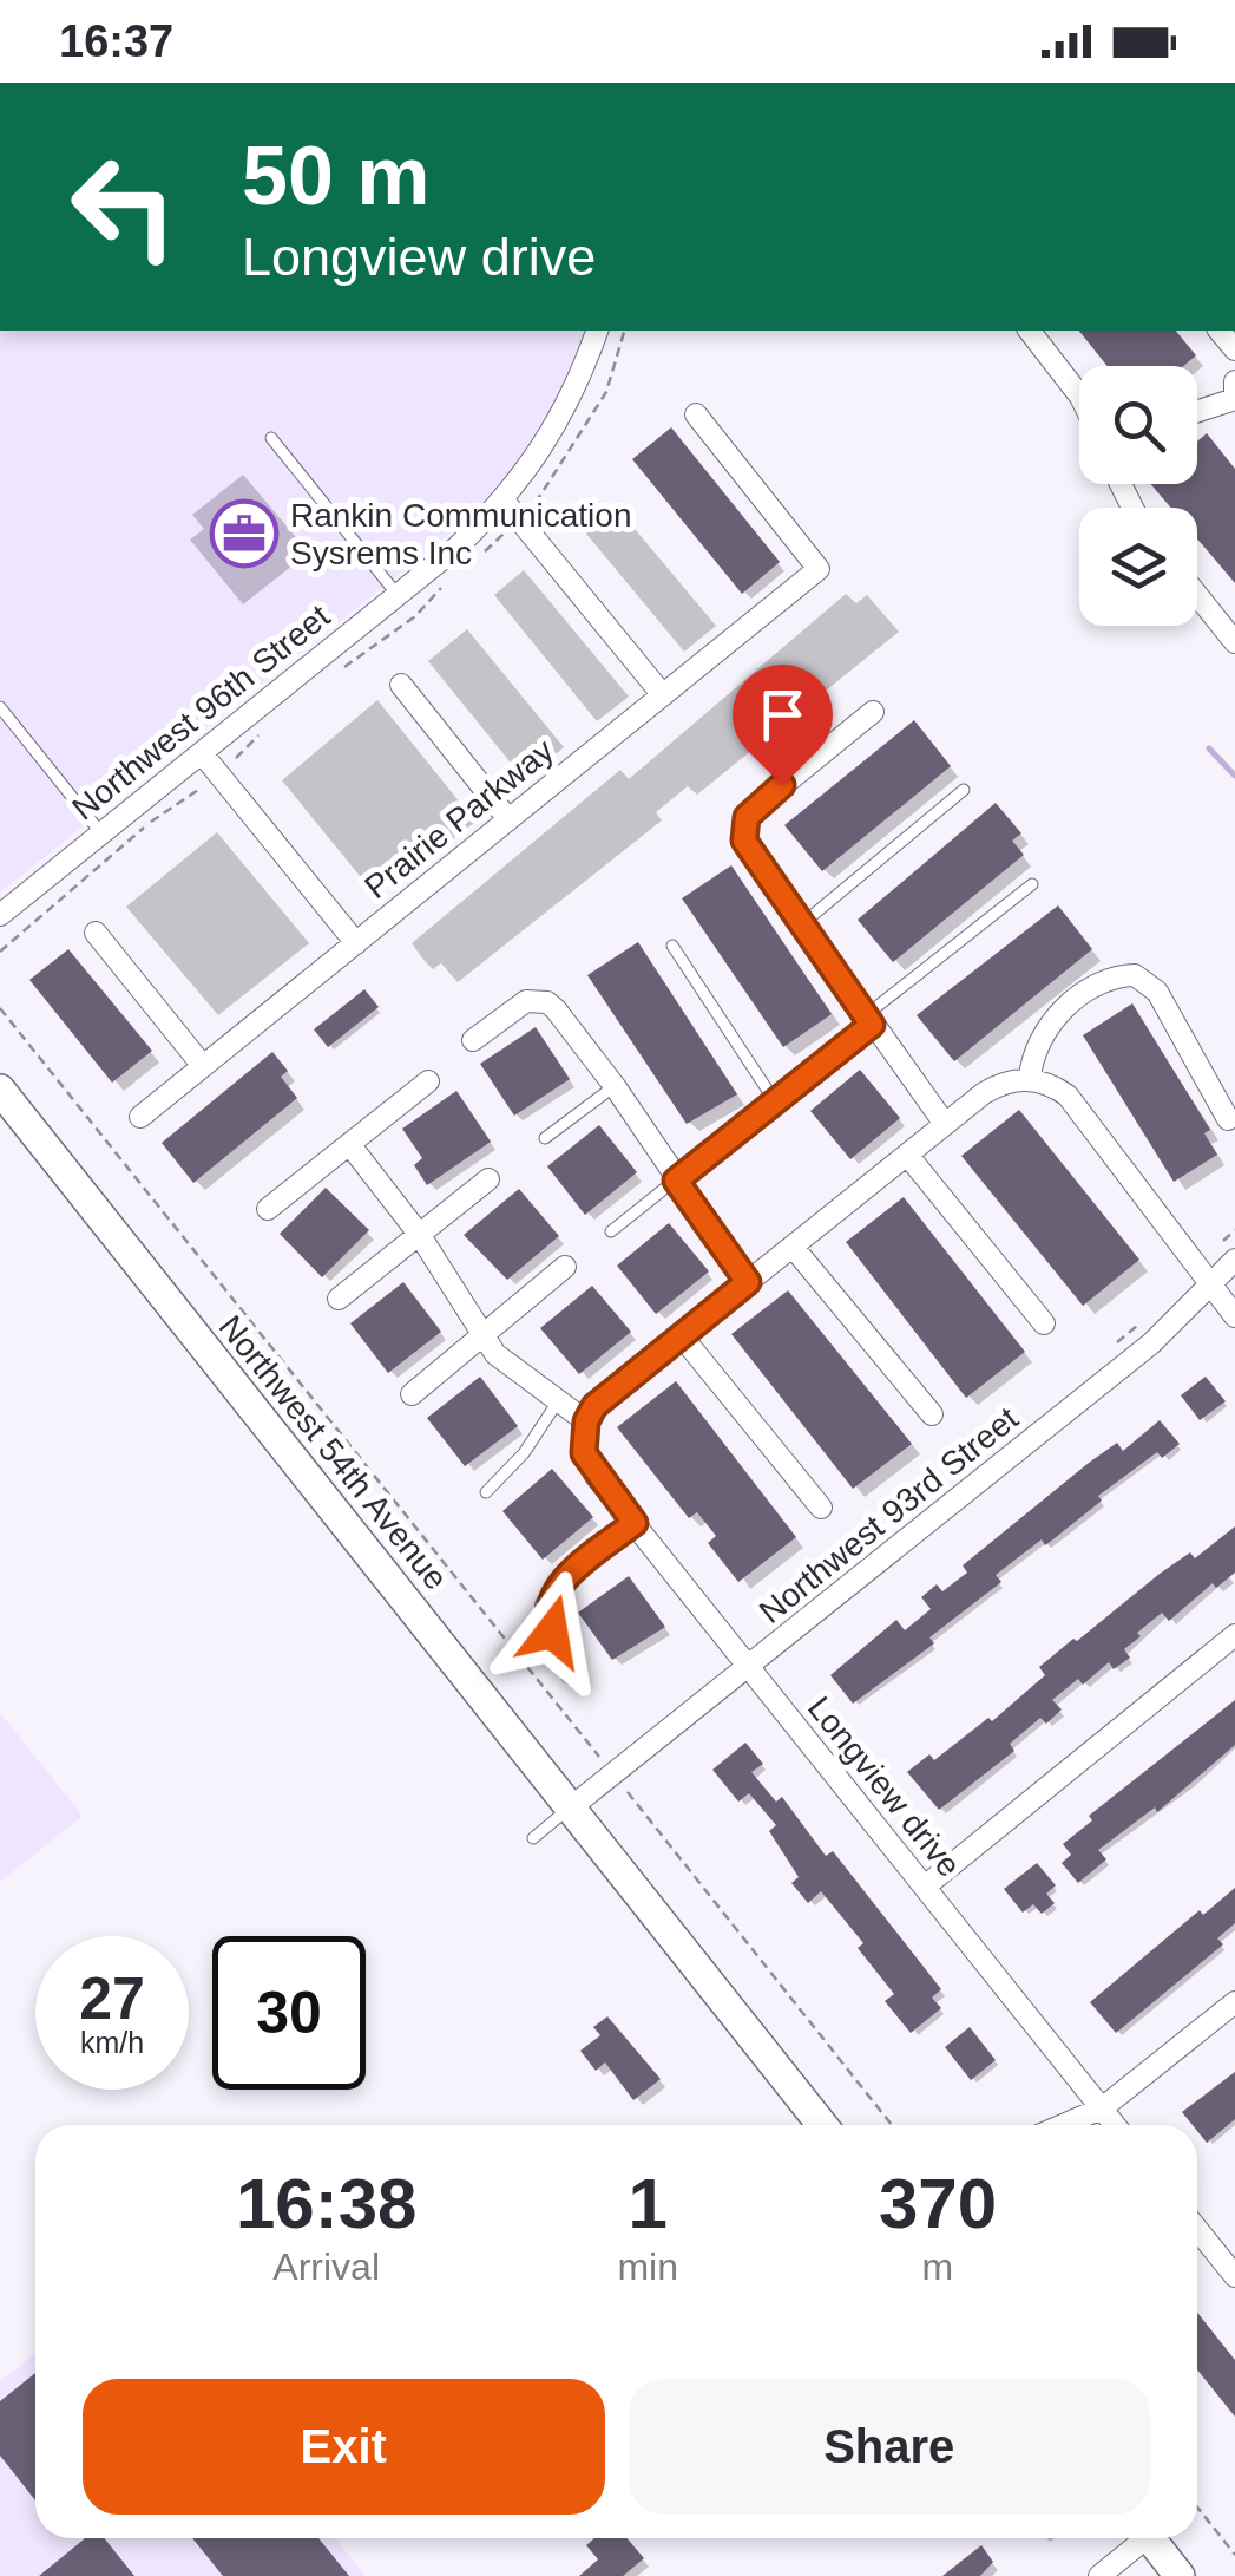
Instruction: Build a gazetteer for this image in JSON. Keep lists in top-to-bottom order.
{
  "streets": {
    "street": [
      "Northwest 96th Street",
      "Prairie Parkway",
      "Northwest 54th Avenue",
      "Northwest 93rd Street",
      "Longview drive"
    ]
  },
  "crossings": [
    ["Northwest 54th Avenue", "Northwest 93rd Street"],
    ["Northwest 93rd Street", "Longview drive"]
  ],
  "places": {
    "office": ["Rankin Communication Sysrems Inc"]
  },
  "page": {
    "status": "16:37",
    "turn": ["50 m", "Longview drive"],
    "speed": "27 km/h",
    "limit": "30",
    "eta": [
      "16:38",
      "Arrival",
      "1",
      "min",
      "370",
      "m"
    ],
    "buttons": ["Exit", "Share"]
  }
}
